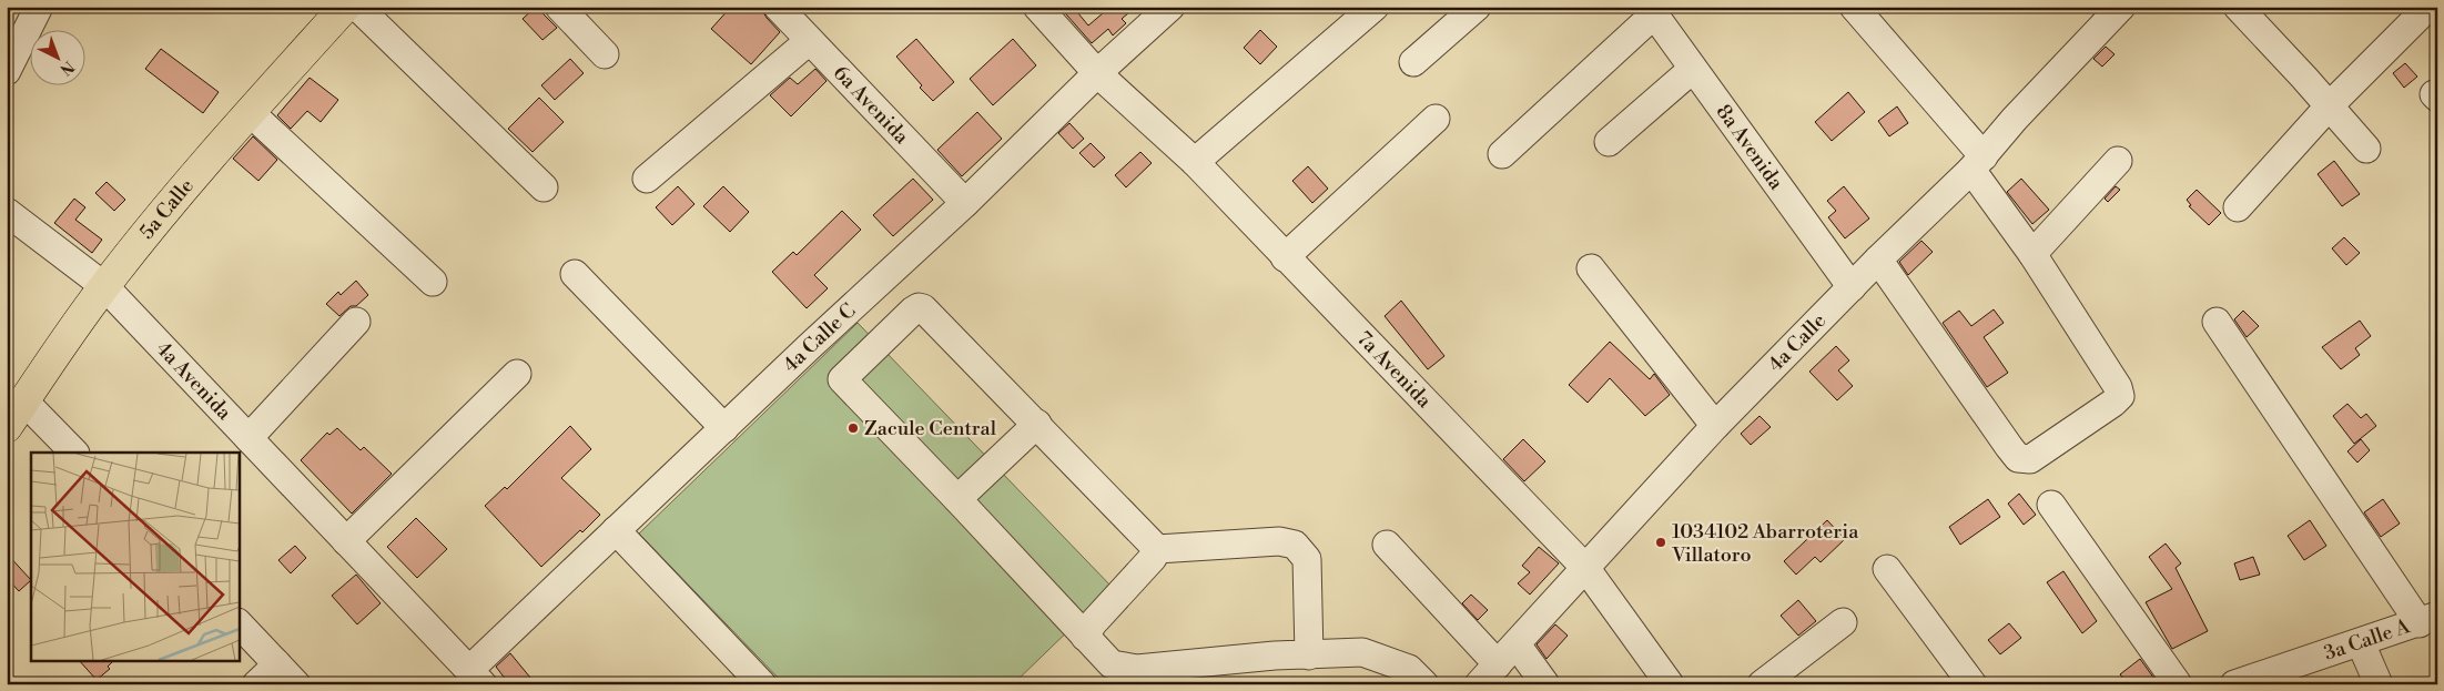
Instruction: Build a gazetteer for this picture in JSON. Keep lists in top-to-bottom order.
{
  "streets": {
    "main road": ["5a Calle"],
    "street": [
      "6a Avenida",
      "8a Avenida",
      "4a Calle C",
      "4a Calle",
      "7a Avenida",
      "4a Avenida",
      "3a Calle A"
    ]
  },
  "crossings": [
    ["6a Avenida", "4a Calle C"],
    ["8a Avenida", "4a Calle"],
    ["5a Calle", "4a Avenida"],
    ["4a Calle C", "7a Avenida"],
    ["4a Calle C", "4a Avenida"],
    ["4a Calle", "7a Avenida"]
  ],
  "places": ["Zacule Central", "1034102 Abarroteria Villatoro"],
  "north": "bottom right"
}
